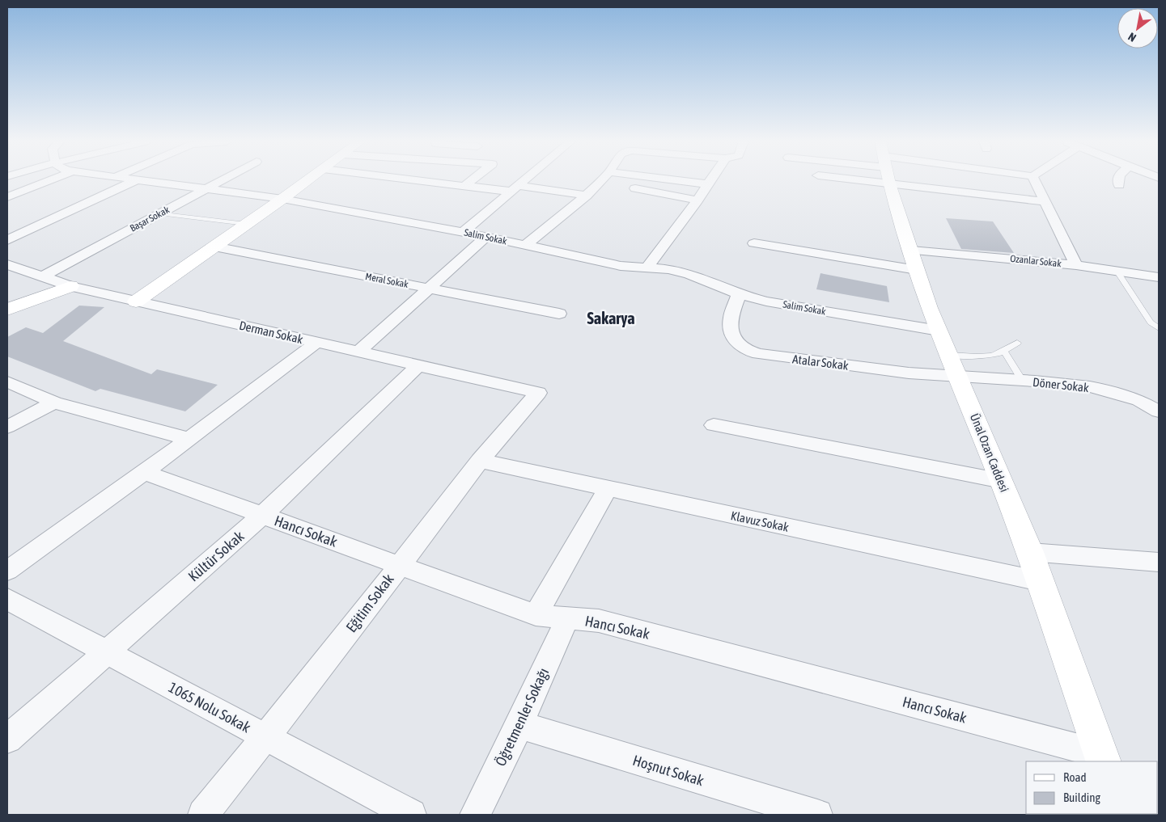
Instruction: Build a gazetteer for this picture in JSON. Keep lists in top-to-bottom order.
{
  "streets": {
    "main road": ["Ünal Ozan Caddesi"],
    "street": [
      "Başar Sokak",
      "Salim Sokak",
      "Ozanlar Sokak",
      "Meral Sokak",
      "Derman Sokak",
      "Atalar Sokak",
      "Döner Sokak",
      "Klavuz Sokak",
      "Hancı Sokak",
      "Kültür Sokak",
      "Eğitim Sokak",
      "1065 Nolu Sokak",
      "Öğretmenler Sokağı",
      "Hoşnut Sokak"
    ]
  },
  "crossings": [
    ["Başar Sokak", "Salim Sokak"],
    ["Başar Sokak", "Derman Sokak"],
    ["Salim Sokak", "Atalar Sokak"],
    ["Salim Sokak", "Ünal Ozan Caddesi"],
    ["Ozanlar Sokak", "Ünal Ozan Caddesi"],
    ["Derman Sokak", "Kültür Sokak"],
    ["Derman Sokak", "Eğitim Sokak"],
    ["Atalar Sokak", "Döner Sokak"],
    ["Atalar Sokak", "Ünal Ozan Caddesi"],
    ["Döner Sokak", "Ünal Ozan Caddesi"],
    ["Ünal Ozan Caddesi", "Klavuz Sokak"],
    ["Ünal Ozan Caddesi", "Hancı Sokak"],
    ["Klavuz Sokak", "Eğitim Sokak"],
    ["Hancı Sokak", "Kültür Sokak"],
    ["Hancı Sokak", "Eğitim Sokak"],
    ["Hancı Sokak", "Öğretmenler Sokağı"],
    ["Kültür Sokak", "1065 Nolu Sokak"],
    ["Eğitim Sokak", "1065 Nolu Sokak"],
    ["Öğretmenler Sokağı", "Hoşnut Sokak"]
  ],
  "districts": ["Sakarya"],
  "legend": ["Road", "Building"],
  "north": "bottom left"
}
